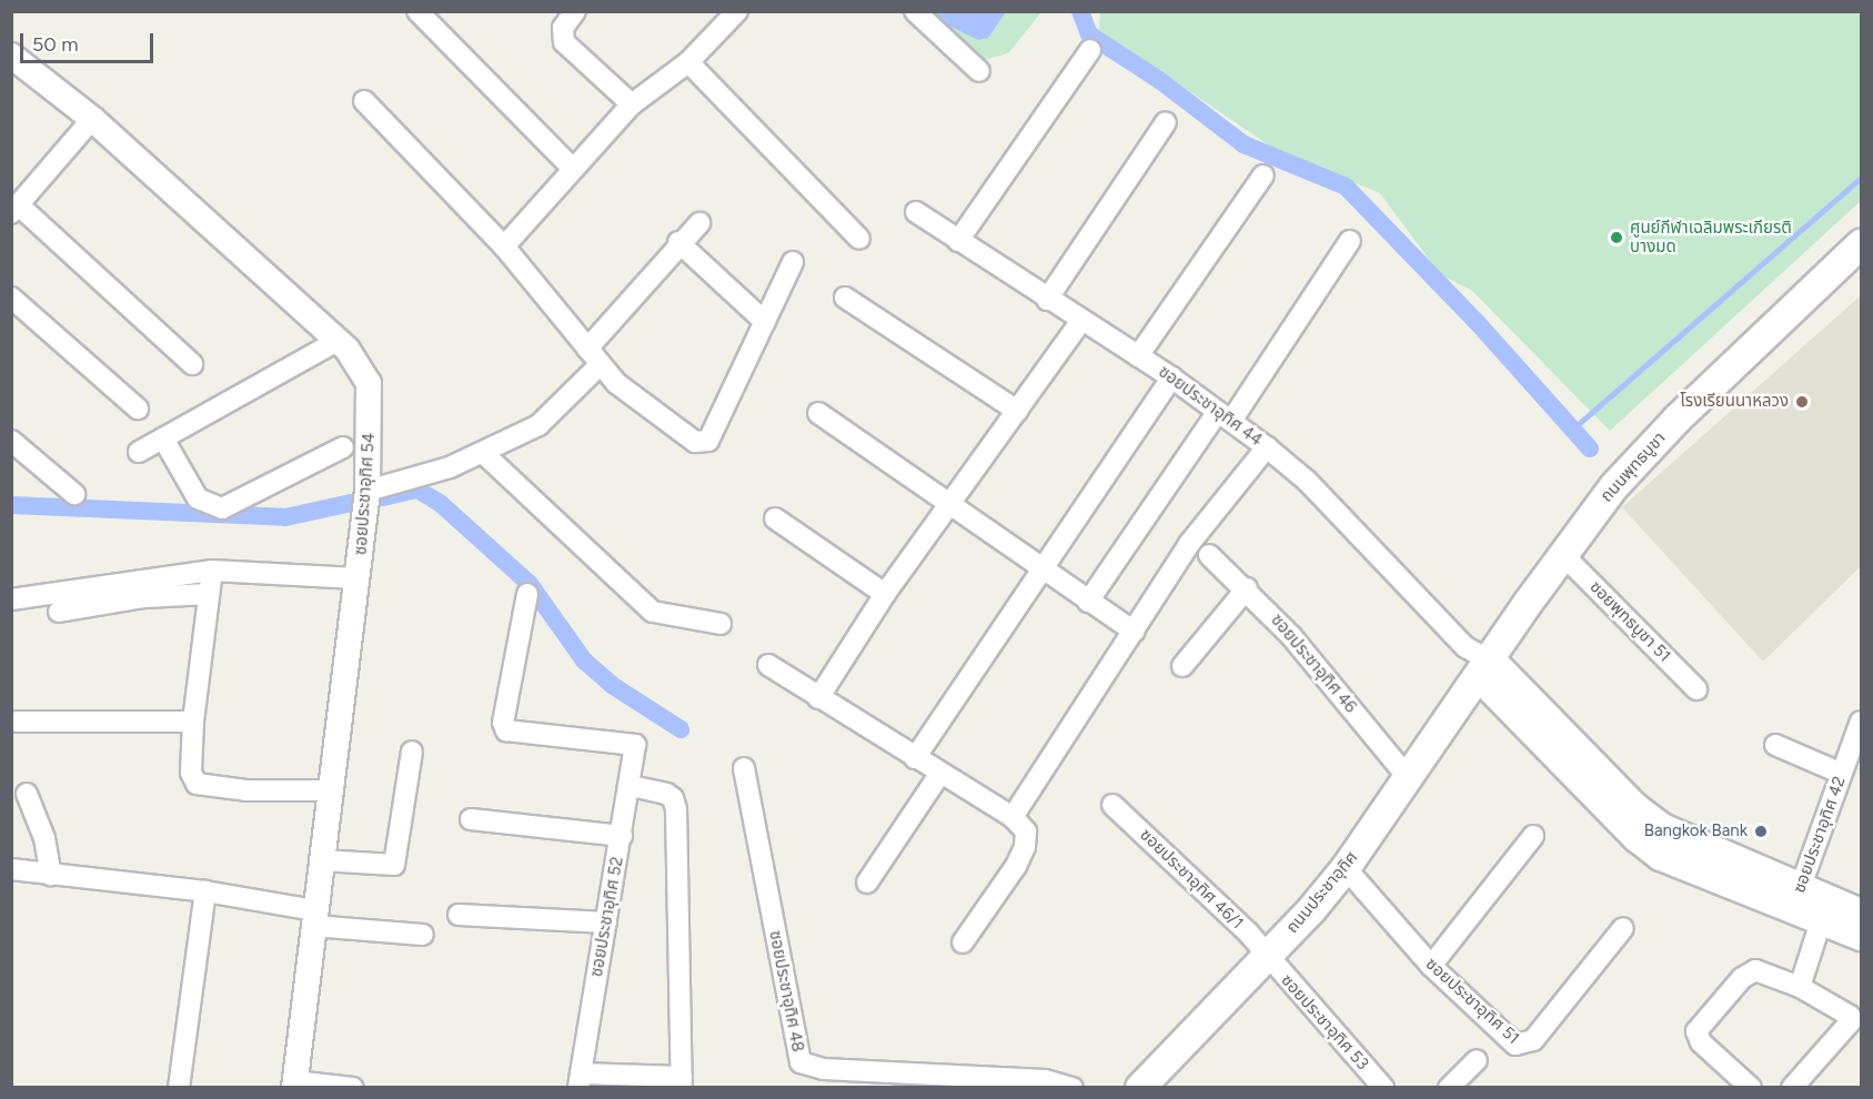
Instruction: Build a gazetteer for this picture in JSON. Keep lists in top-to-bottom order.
{
  "streets": {
    "main road": ["ถนนพุทธบูชา", "ถนนประชาอุทิศ"],
    "street": [
      "ซอยประชาอุทิศ 44",
      "ซอยประชาอุทิศ 54",
      "ซอยพุทธบูชา 51",
      "ซอยประชาอุทิศ 46",
      "ซอยประชาอุทิศ 42",
      "ซอยประชาอุทิศ 46/1",
      "ซอยประชาอุทิศ 52",
      "ซอยประชาอุทิศ 48",
      "ซอยประชาอุทิศ 51",
      "ซอยประชาอุทิศ 53"
    ]
  },
  "crossings": [
    ["ซอยประชาอุทิศ 44", "ถนนพุทธบูชา"],
    ["ซอยประชาอุทิศ 44", "ถนนประชาอุทิศ"],
    ["ถนนพุทธบูชา", "ซอยพุทธบูชา 51"],
    ["ถนนพุทธบูชา", "ถนนประชาอุทิศ"],
    ["ซอยประชาอุทิศ 46", "ถนนประชาอุทิศ"],
    ["ซอยประชาอุทิศ 46/1", "ถนนประชาอุทิศ"],
    ["ซอยประชาอุทิศ 46/1", "ซอยประชาอุทิศ 53"],
    ["ถนนประชาอุทิศ", "ซอยประชาอุทิศ 51"],
    ["ถนนประชาอุทิศ", "ซอยประชาอุทิศ 53"]
  ],
  "places": ["ศูนย์กีฬาเฉลิมพระเกียรติ บางมด", "โรงเรียนนาหลวง", "Bangkok Bank"],
  "scale_bar": "50 m"
}
